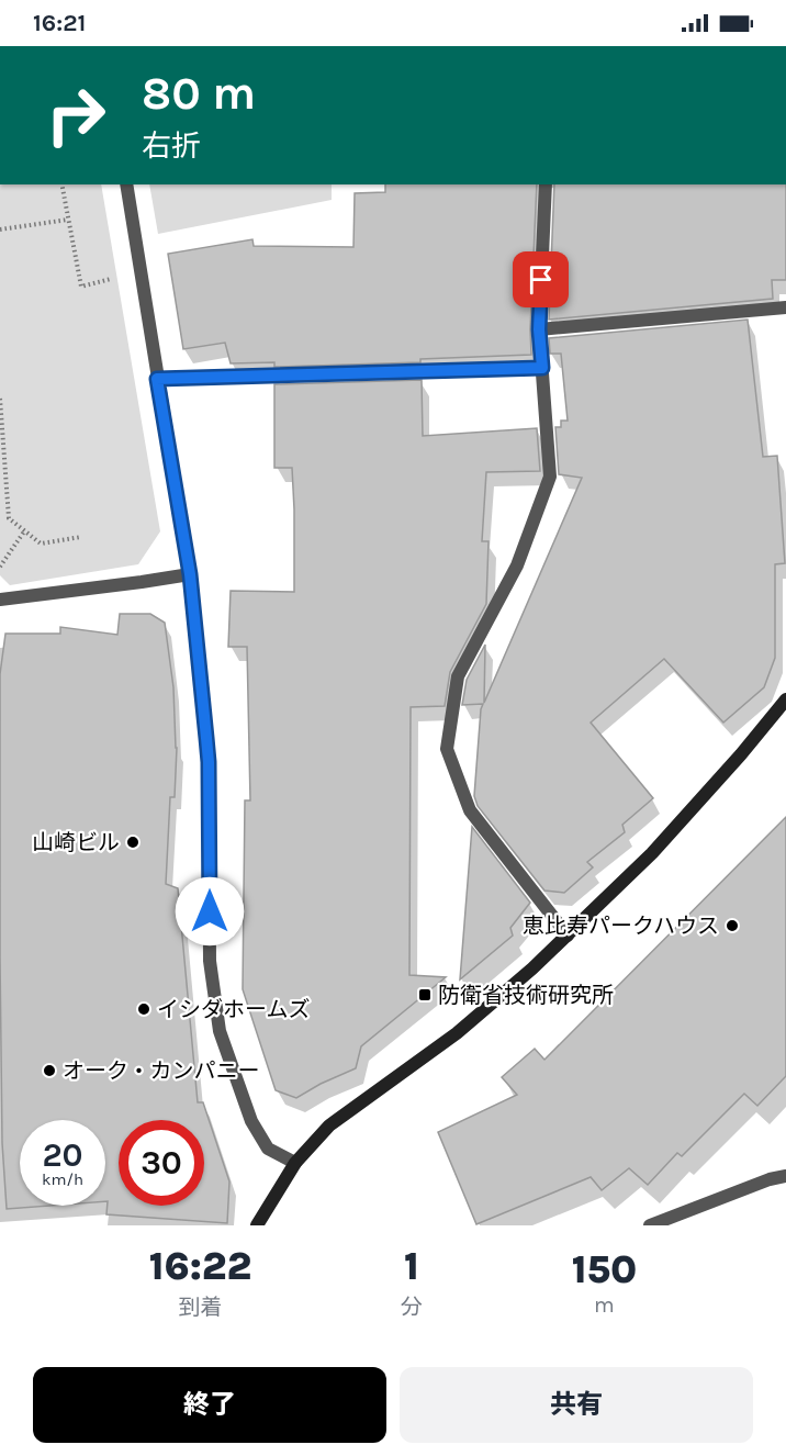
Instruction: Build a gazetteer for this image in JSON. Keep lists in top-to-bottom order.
{
  "places": {
    "other": [
      "山崎ビル",
      "恵比寿パークハウス",
      "イシダホームズ",
      "オーク・カンパニー"
    ],
    "transit": ["防衛省技術研究所"]
  },
  "page": {
    "status": "16:21",
    "turn": ["80 m", "右折"],
    "speed": "20 km/h",
    "limit": "30",
    "eta": [
      "16:22",
      "到着",
      "1",
      "分",
      "150",
      "m"
    ],
    "buttons": ["終了", "共有"]
  }
}
